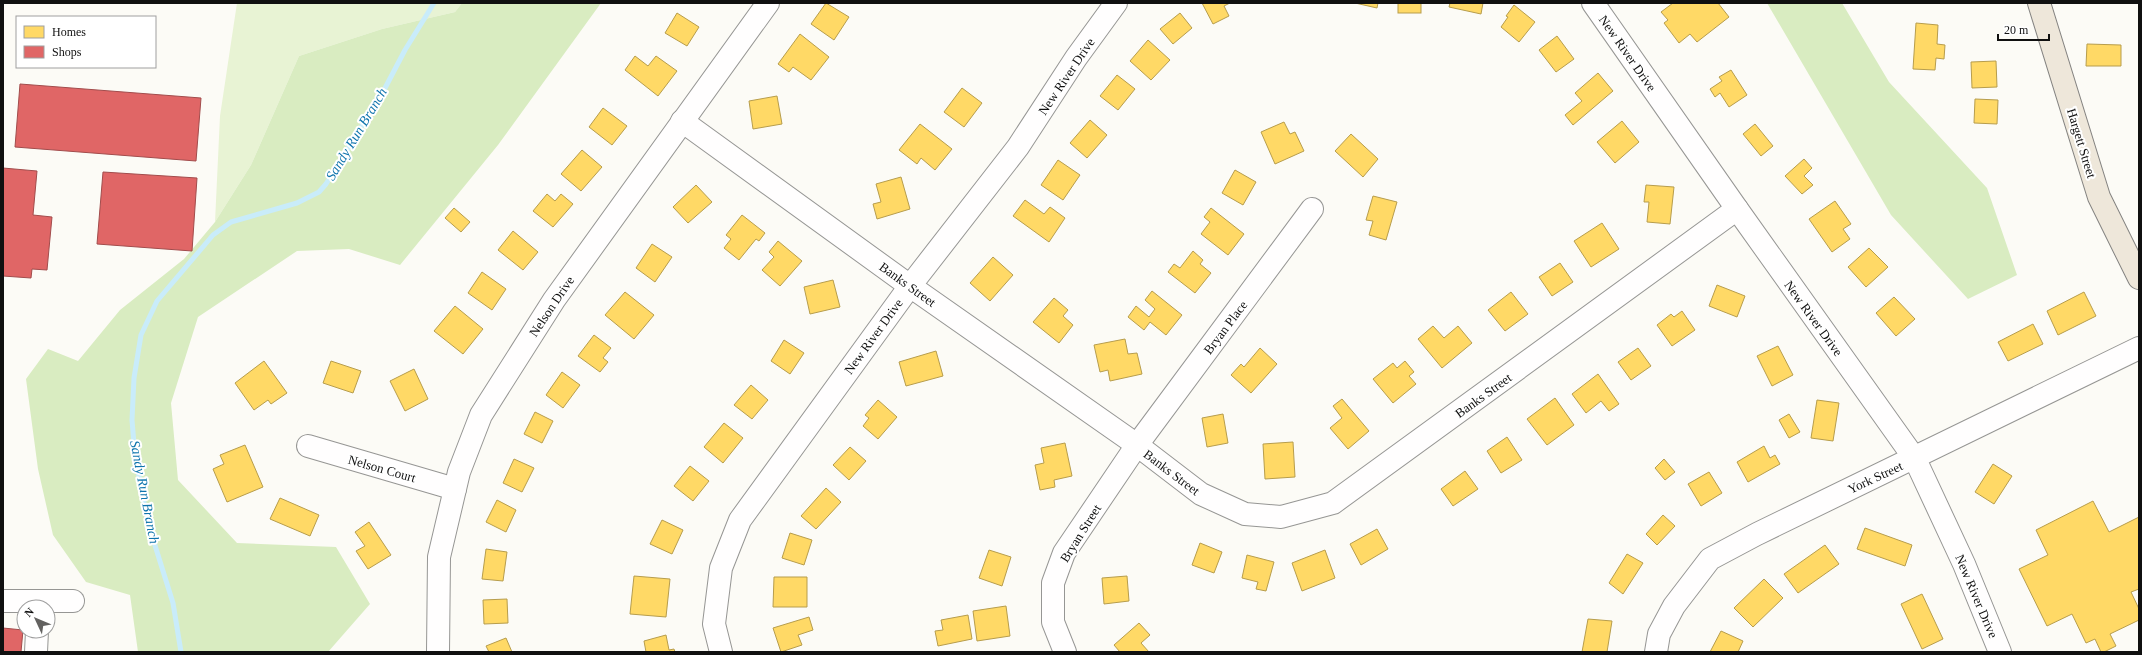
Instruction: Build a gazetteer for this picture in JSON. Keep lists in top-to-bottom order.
{
  "streets": {
    "main road": ["Hargett Street"],
    "street": [
      "New River Drive",
      "Banks Street",
      "Nelson Drive",
      "Bryan Place",
      "Nelson Court",
      "York Street",
      "Bryan Street"
    ]
  },
  "crossings": [
    ["New River Drive", "Banks Street"],
    ["New River Drive", "York Street"],
    ["Banks Street", "Nelson Drive"],
    ["Banks Street", "Bryan Place"],
    ["Banks Street", "Bryan Street"],
    ["Nelson Drive", "Nelson Court"],
    ["Bryan Place", "Bryan Street"]
  ],
  "water": ["Sandy Run Branch"],
  "legend": ["Homes", "Shops"],
  "scale_bar": "20 m",
  "north": "top left"
}
